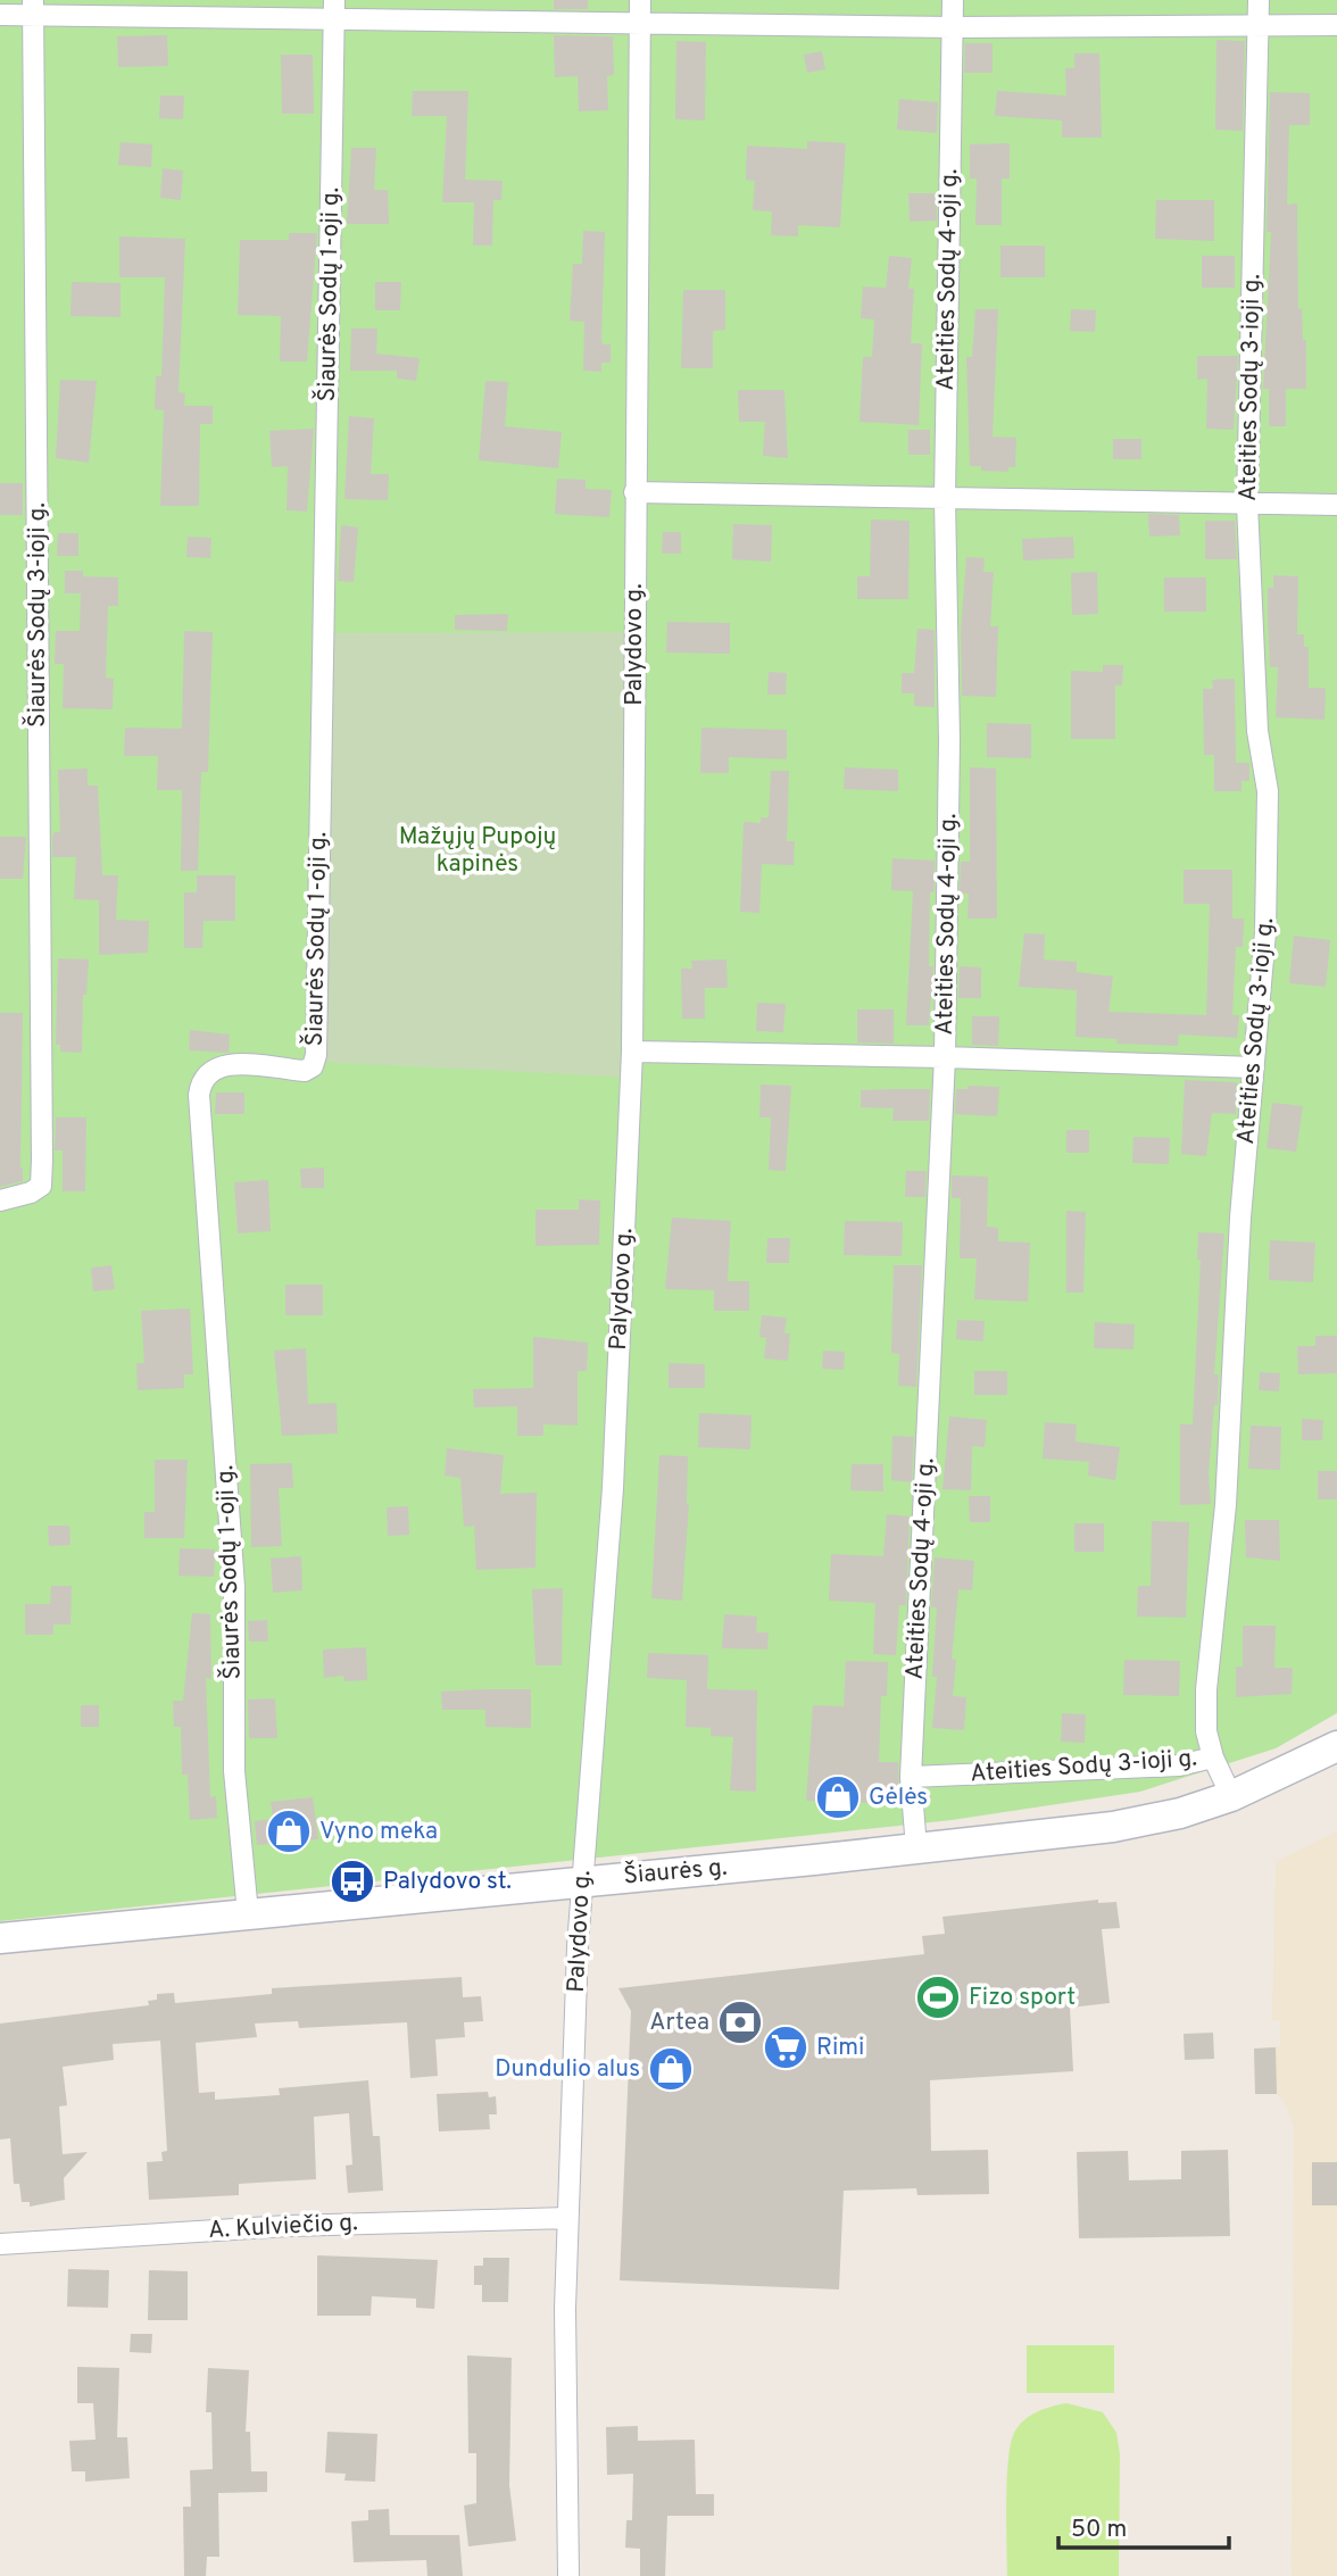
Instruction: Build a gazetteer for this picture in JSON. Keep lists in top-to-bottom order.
{
  "streets": {
    "main road": ["Šiaurės g."],
    "street": [
      "Ateities Sodų 4-oji g.",
      "Šiaurės Sodų 1-oji g.",
      "Ateities Sodų 3-ioji g.",
      "Šiaurės Sodų 3-ioji g.",
      "Palydovo g.",
      "A. Kulviečio g."
    ]
  },
  "crossings": [
    ["Ateities Sodų 4-oji g.", "Ateities Sodų 3-ioji g."],
    ["Ateities Sodų 4-oji g.", "Šiaurės g."],
    ["Šiaurės Sodų 1-oji g.", "Šiaurės g."],
    ["Palydovo g.", "Šiaurės g."],
    ["Palydovo g.", "A. Kulviečio g."]
  ],
  "parks": ["Mažųjų Pupojų kapinės"],
  "places": {
    "shop": ["Gėlės", "Vyno meka", "Dundulio alus"],
    "bus stop": ["Palydovo st."],
    "sports": ["Fizo sport"],
    "bank": ["Artea"],
    "supermarket": ["Rimi"]
  },
  "scale_bar": "50 m"
}
